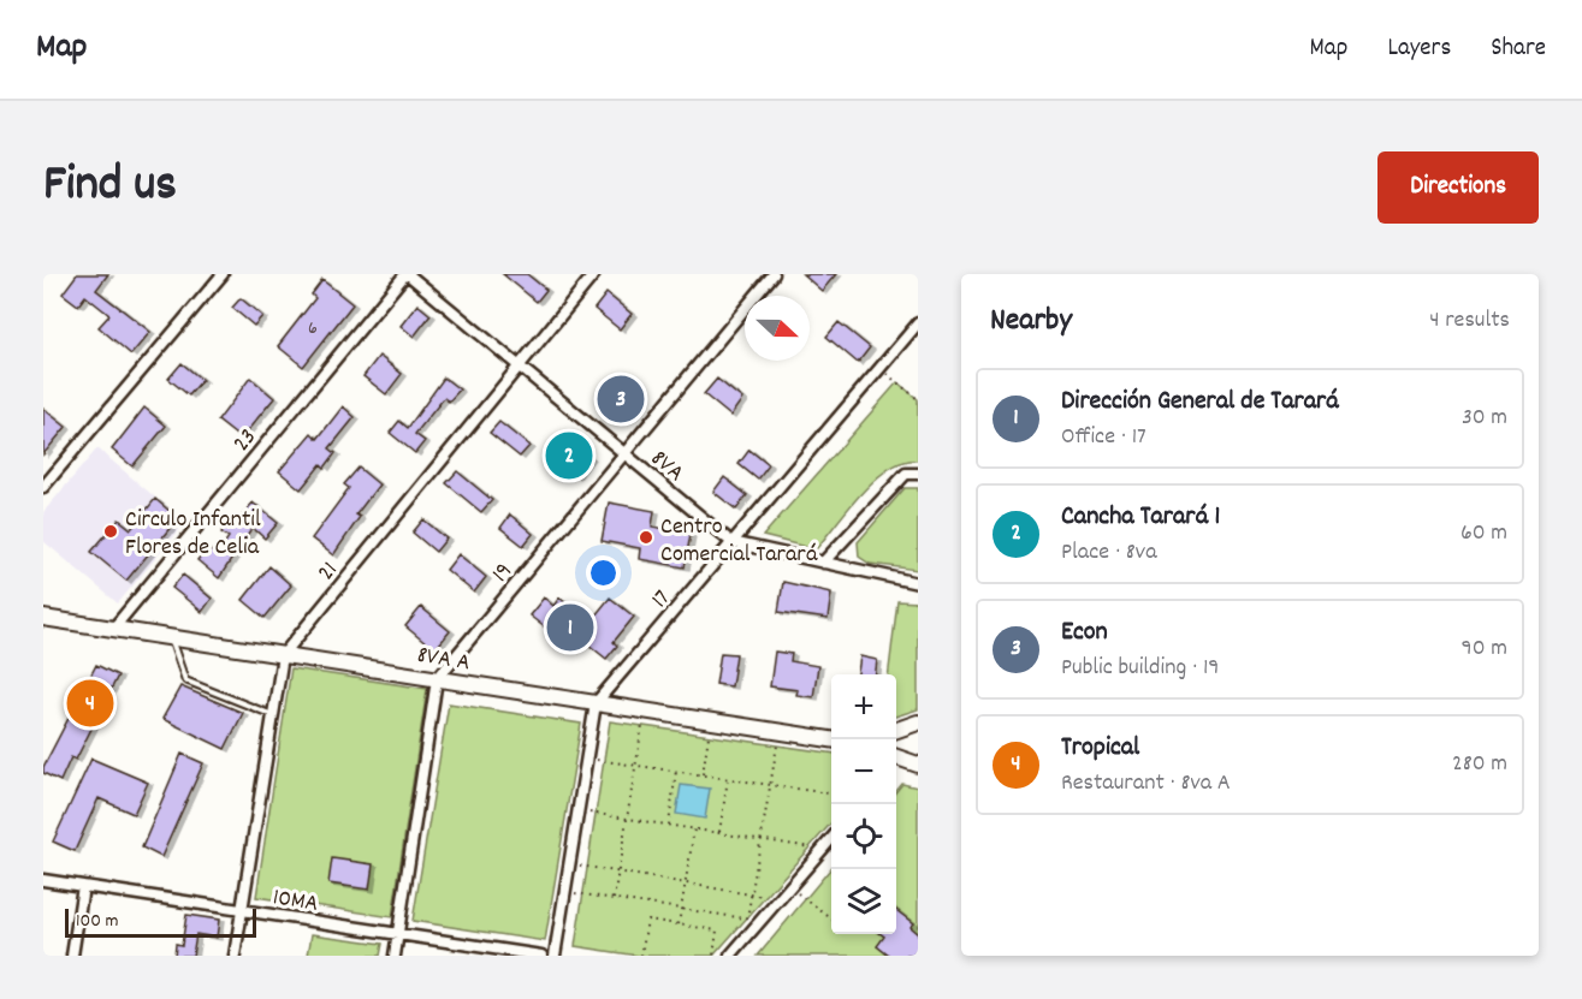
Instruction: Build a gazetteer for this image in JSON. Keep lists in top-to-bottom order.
{
  "streets": {
    "street": [
      "23",
      "8VA",
      "21",
      "19",
      "17",
      "8VA A",
      "10MA"
    ]
  },
  "crossings": [
    ["23", "8VA"],
    ["23", "8VA A"],
    ["8VA", "21"],
    ["8VA", "19"],
    ["8VA", "17"],
    ["21", "8VA A"],
    ["19", "8VA A"],
    ["17", "8VA A"]
  ],
  "places": ["Circulo Infantil Flores de Celia", "Centro Comercial Tarará"],
  "house_numbers": ["6"],
  "scale_bar": "100 m",
  "north": "right",
  "page": {
    "header": "Map",
    "nav": ["Map", "Layers", "Share"],
    "title": "Find us",
    "buttons": "Directions",
    "heading": ["Nearby", "4 results"],
    "list": [
      {
        "mark": "1",
        "name": "Dirección General de Tarará",
        "note": "Office · 17",
        "value": "30 m"
      },
      {
        "mark": "2",
        "name": "Cancha Tarará 1",
        "note": "Place · 8va",
        "value": "60 m"
      },
      {
        "mark": "3",
        "name": "Econ",
        "note": "Public building · 19",
        "value": "90 m"
      },
      {
        "mark": "4",
        "name": "Tropical",
        "note": "Restaurant · 8va A",
        "value": "280 m"
      }
    ],
    "pins": [
      "3",
      "2",
      "1",
      "4"
    ],
    "map_buttons": ["+", "−"],
    "scale": "100 m"
  }
}
